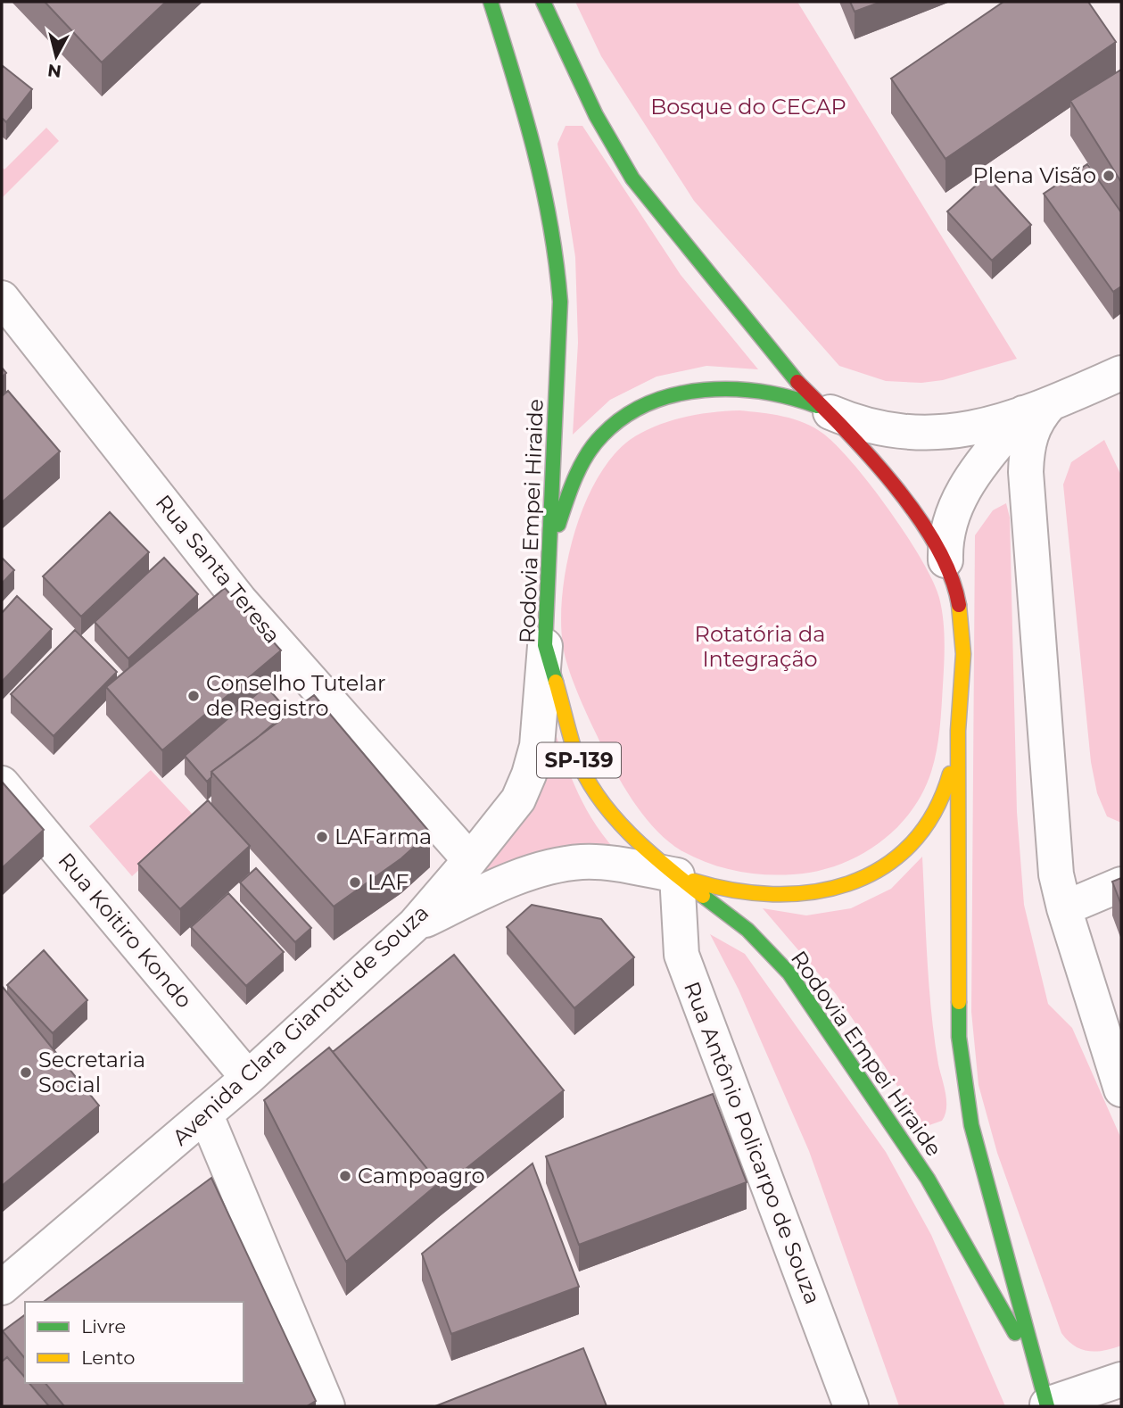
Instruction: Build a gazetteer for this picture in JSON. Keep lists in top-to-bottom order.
{
  "streets": {
    "main road": ["Rodovia Empei Hiraide", "SP-139"],
    "street": [
      "Rua Santa Teresa",
      "Rua Koitiro Kondo",
      "Avenida Clara Gianotti de Souza",
      "Rua Antônio Policarpo de Souza"
    ]
  },
  "crossings": [
    ["Rodovia Empei Hiraide", "Avenida Clara Gianotti de Souza"],
    ["Rodovia Empei Hiraide", "Rua Antônio Policarpo de Souza"],
    ["Rua Santa Teresa", "Avenida Clara Gianotti de Souza"],
    ["Rua Koitiro Kondo", "Avenida Clara Gianotti de Souza"]
  ],
  "parks": ["Bosque do CECAP", "Rotatória da Integração"],
  "places": [
    "Plena Visão",
    "Conselho Tutelar de Registro",
    "LAFarma",
    "LAF",
    "Secretaria Social",
    "Campoagro"
  ],
  "legend": ["Livre", "Lento"],
  "north": "bottom"
}
